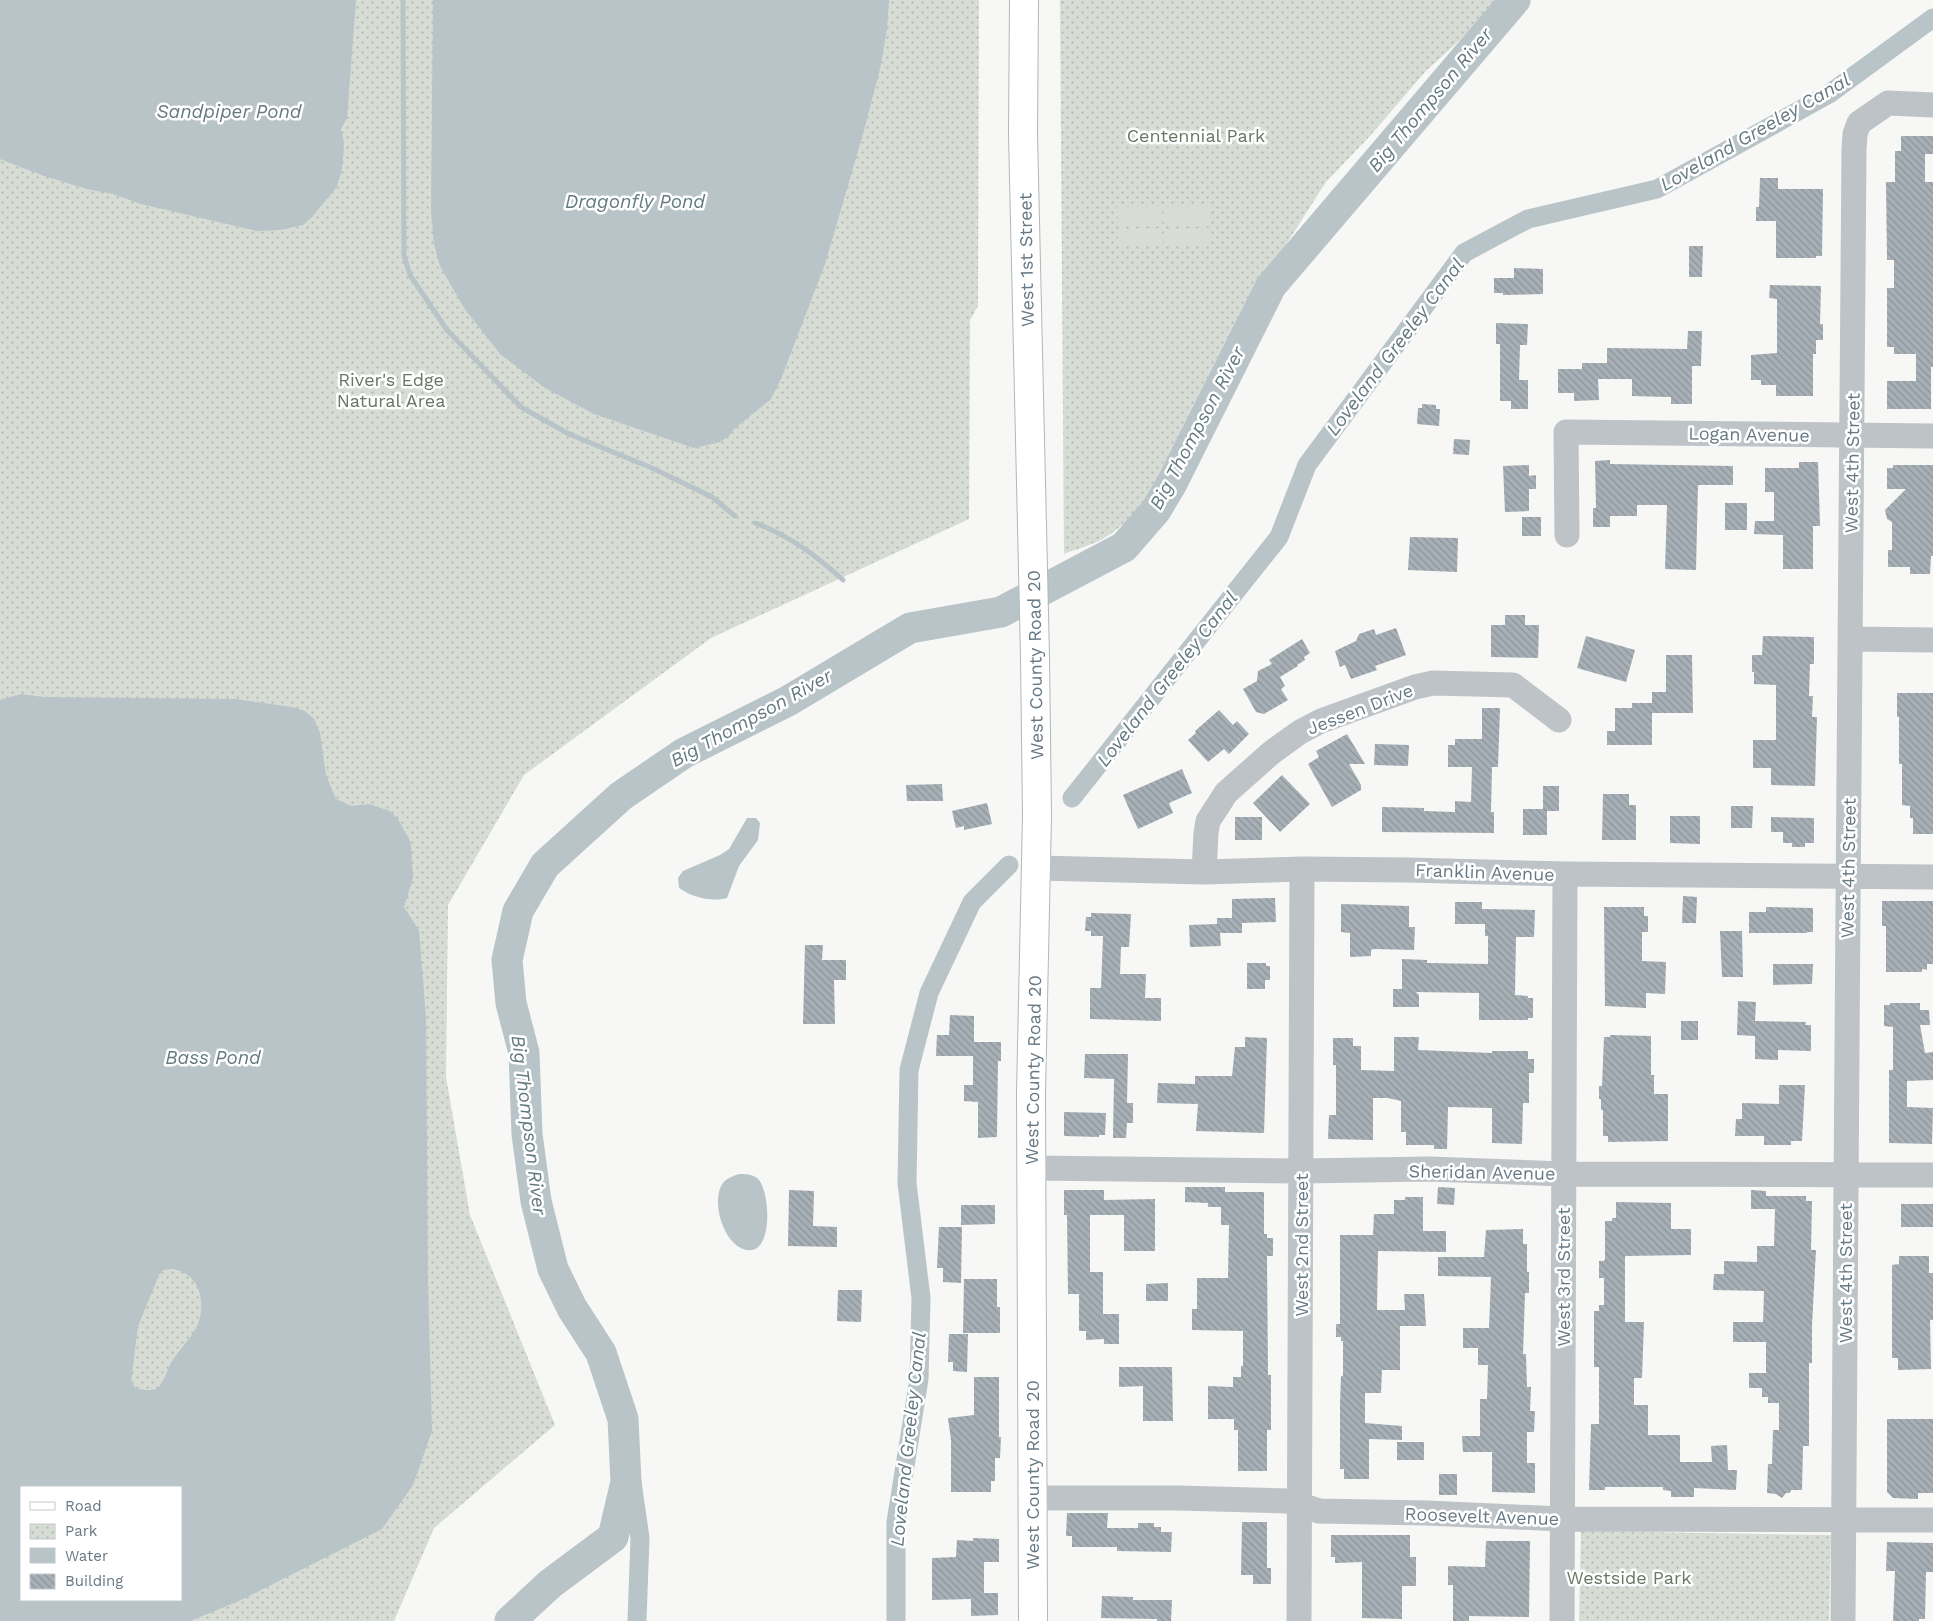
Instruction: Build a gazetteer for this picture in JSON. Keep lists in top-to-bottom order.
{
  "streets": {
    "main road": ["West 1st Street", "West County Road 20"],
    "street": [
      "Logan Avenue",
      "West 4th Street",
      "Jessen Drive",
      "Franklin Avenue",
      "Sheridan Avenue",
      "West 2nd Street",
      "West 3rd Street",
      "Roosevelt Avenue"
    ]
  },
  "crossings": [
    ["West 1st Street", "West County Road 20"],
    ["Logan Avenue", "West 4th Street"],
    ["West 4th Street", "Franklin Avenue"],
    ["West 4th Street", "Sheridan Avenue"],
    ["West 4th Street", "Roosevelt Avenue"],
    ["West County Road 20", "Franklin Avenue"],
    ["West County Road 20", "Sheridan Avenue"],
    ["West County Road 20", "Roosevelt Avenue"],
    ["Jessen Drive", "Franklin Avenue"],
    ["Franklin Avenue", "West 2nd Street"],
    ["Franklin Avenue", "West 3rd Street"],
    ["Sheridan Avenue", "West 2nd Street"],
    ["Sheridan Avenue", "West 3rd Street"],
    ["West 2nd Street", "Roosevelt Avenue"],
    ["West 3rd Street", "Roosevelt Avenue"]
  ],
  "water": [
    "Big Thompson River",
    "Sandpiper Pond",
    "Loveland Greeley Canal",
    "Dragonfly Pond",
    "Bass Pond"
  ],
  "parks": ["Centennial Park", "River's Edge Natural Area", "Westside Park"],
  "legend": [
    "Road",
    "Park",
    "Water",
    "Building"
  ]
}
